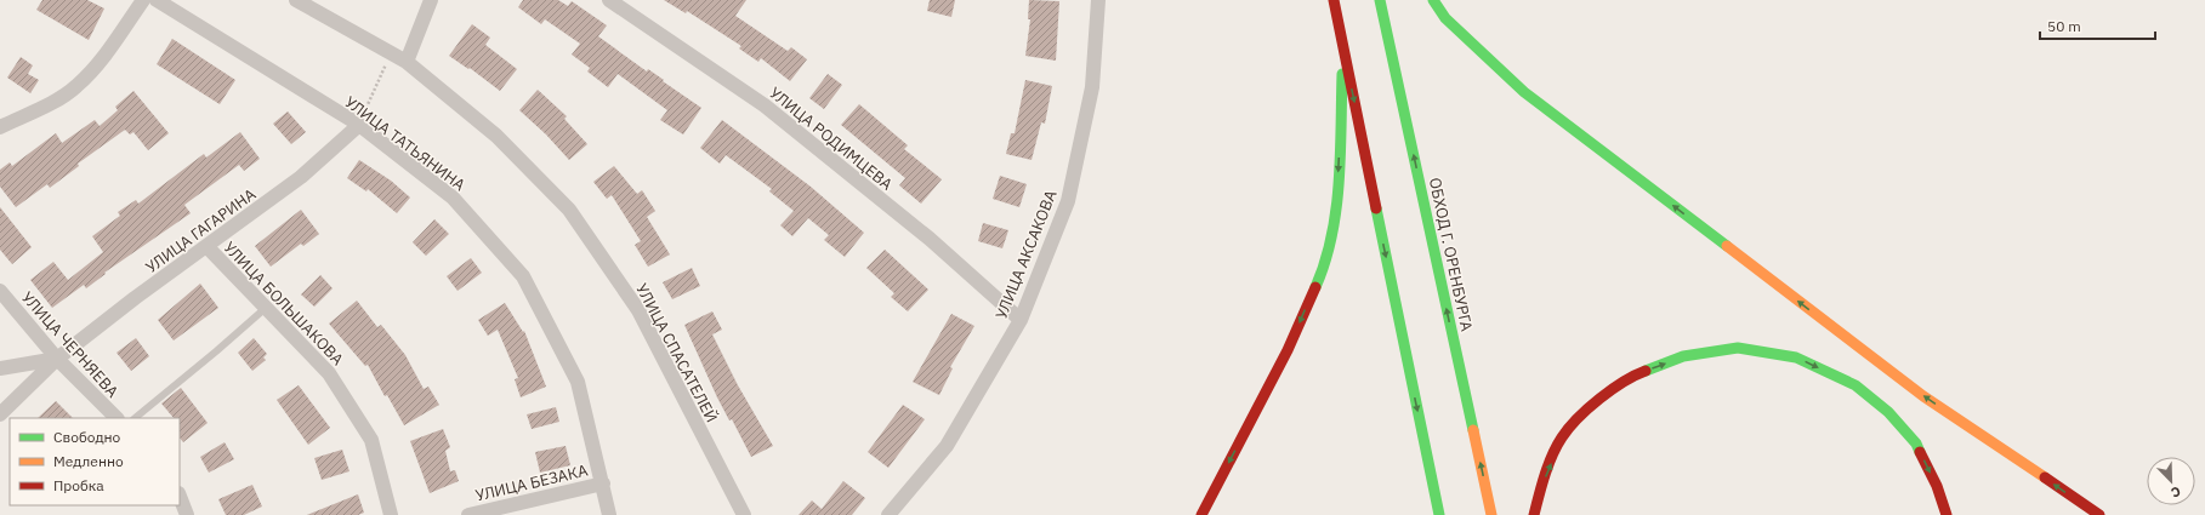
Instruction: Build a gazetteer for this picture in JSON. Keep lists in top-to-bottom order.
{
  "streets": {
    "main road": ["ОБХОД Г. ОРЕНБУРГА"],
    "street": [
      "УЛИЦА РОДИМЦЕВА",
      "УЛИЦА ТАТЬЯНИНА",
      "УЛИЦА ГАГАРИНА",
      "УЛИЦА АКСАКОВА",
      "УЛИЦА БОЛЬШАКОВА",
      "УЛИЦА ЧЕРНЯЕВА",
      "УЛИЦА СПАСАТЕЛЕЙ",
      "УЛИЦА БЕЗАКА"
    ]
  },
  "crossings": [
    ["УЛИЦА РОДИМЦЕВА", "УЛИЦА АКСАКОВА"],
    ["УЛИЦА ТАТЬЯНИНА", "УЛИЦА ГАГАРИНА"],
    ["УЛИЦА ТАТЬЯНИНА", "УЛИЦА БЕЗАКА"],
    ["УЛИЦА ГАГАРИНА", "УЛИЦА БОЛЬШАКОВА"],
    ["УЛИЦА ГАГАРИНА", "УЛИЦА ЧЕРНЯЕВА"]
  ],
  "legend": ["Свободно", "Медленно", "Пробка"],
  "scale_bar": "50 m",
  "north": "bottom right"
}
